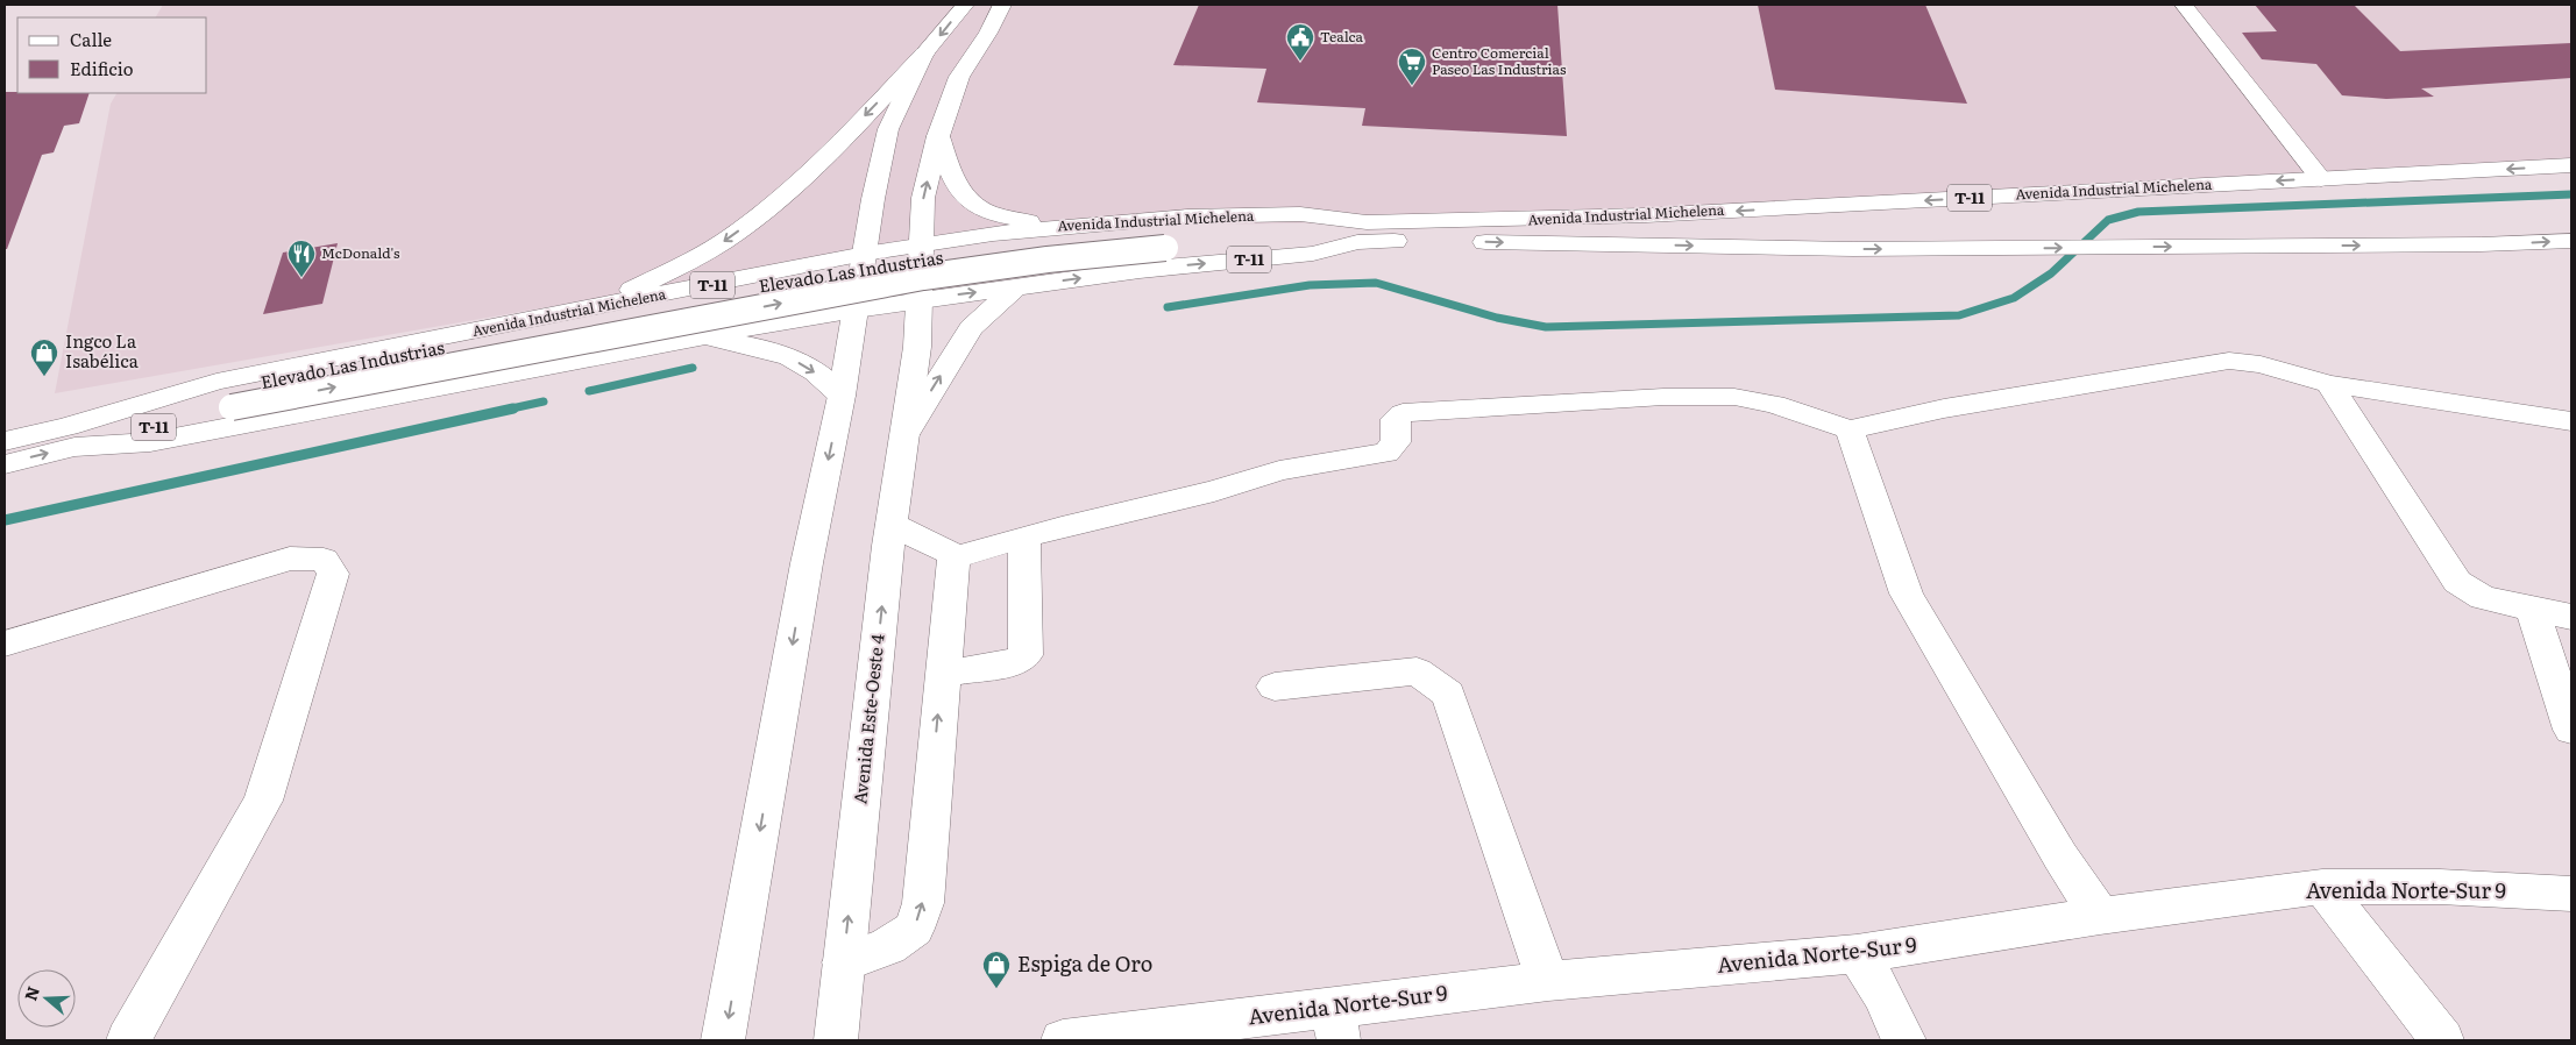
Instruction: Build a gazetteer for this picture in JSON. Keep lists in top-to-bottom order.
{
  "streets": {
    "main road": [
      "Avenida Industrial Michelena",
      "T-11",
      "Elevado Las Industrias",
      "Avenida Este-Oeste 4",
      "Avenida Norte-Sur 9"
    ]
  },
  "crossings": [
    ["Avenida Industrial Michelena", "T-11"],
    ["Avenida Industrial Michelena", "Elevado Las Industrias"],
    ["Avenida Industrial Michelena", "Avenida Este-Oeste 4"]
  ],
  "places": {
    "public building": ["Tealca"],
    "supermarket": ["Centro Comercial Paseo Las Industrias"],
    "restaurant": ["McDonald's"],
    "shop": ["Ingco La Isabélica", "Espiga de Oro"]
  },
  "legend": ["Calle", "Edificio"],
  "north": "left"
}
